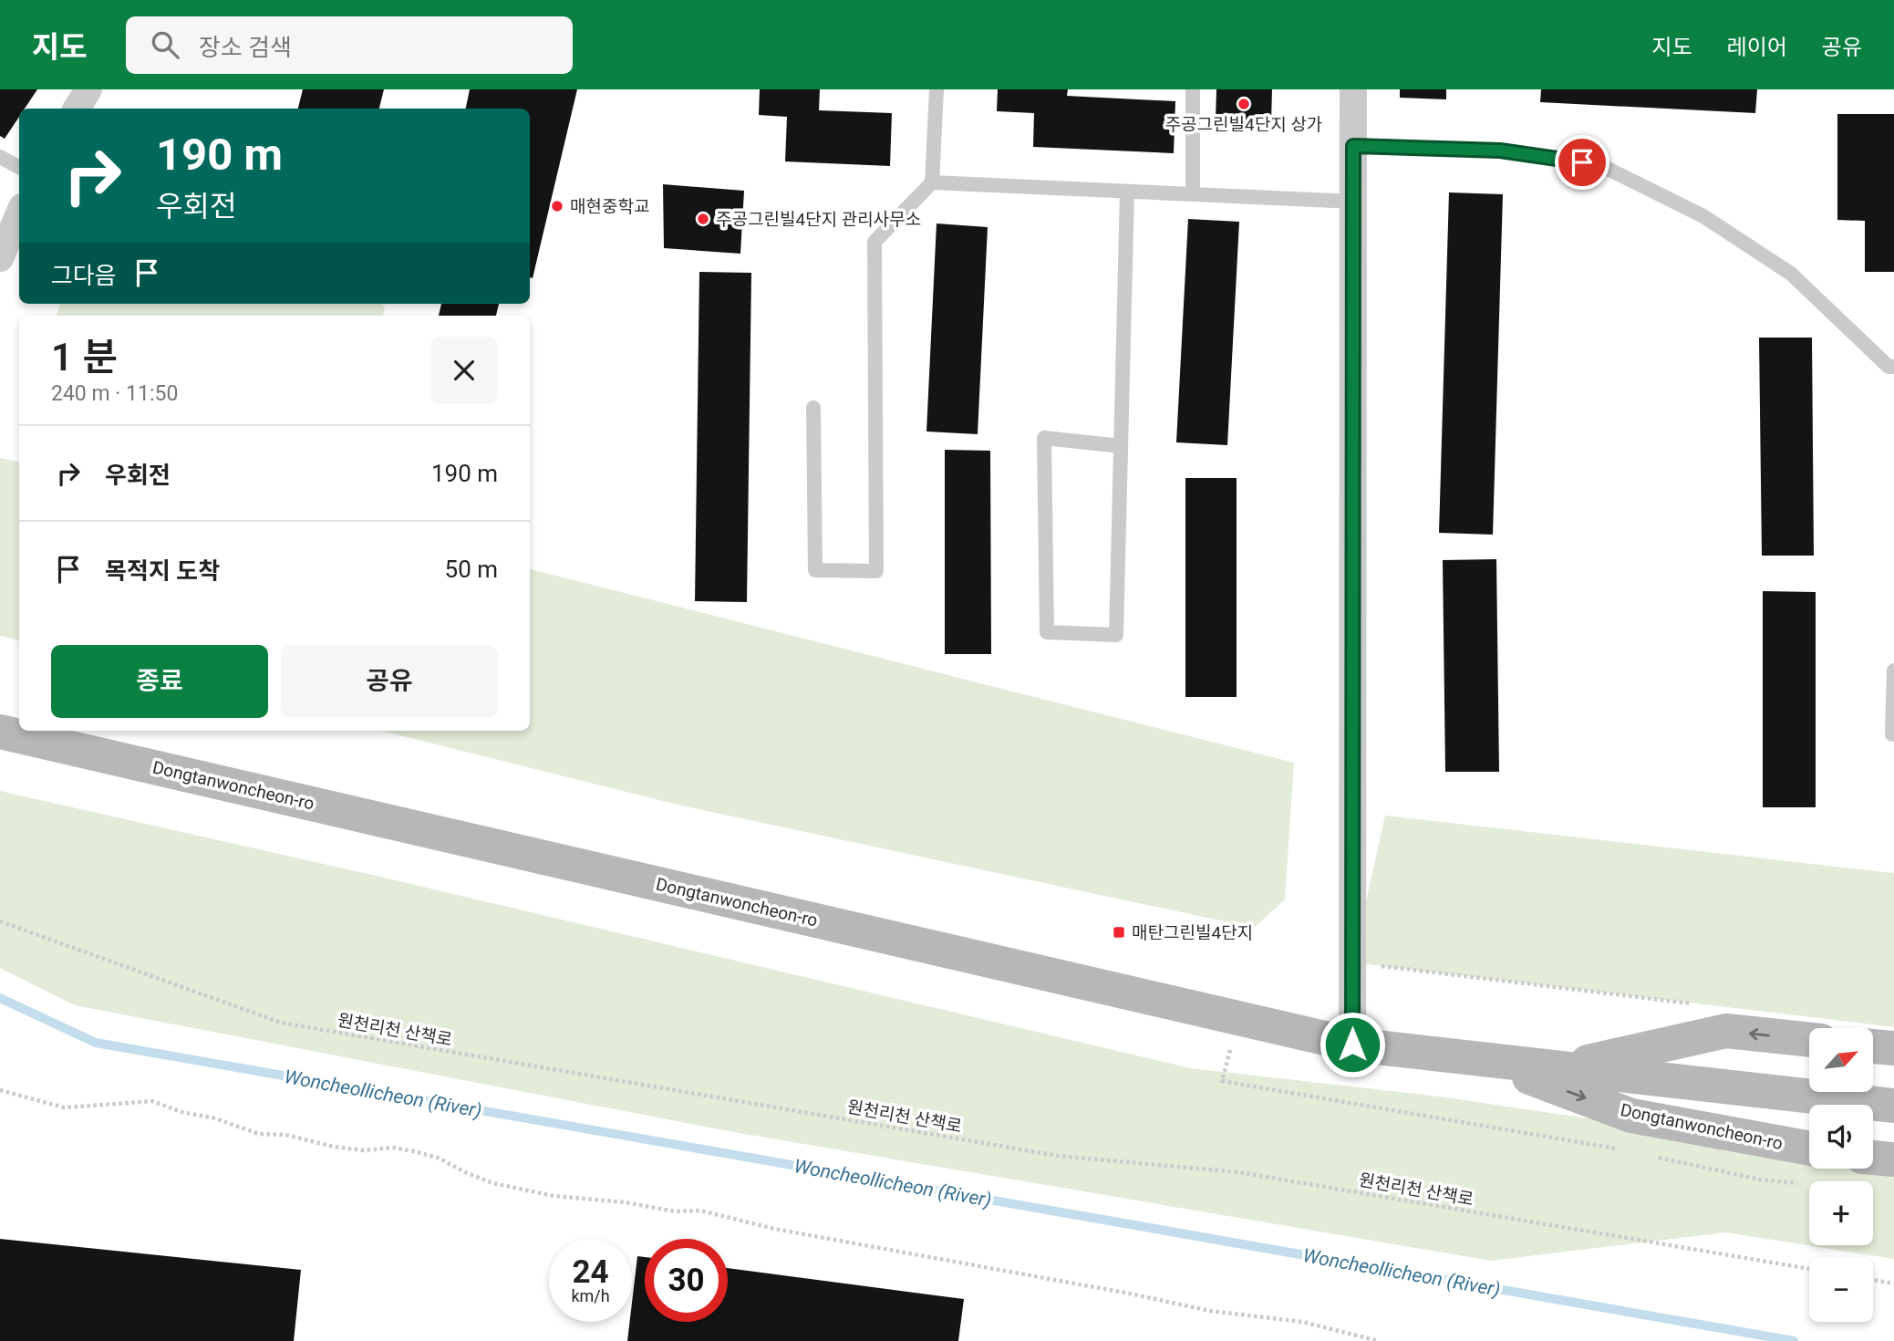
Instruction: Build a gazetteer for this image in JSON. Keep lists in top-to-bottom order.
{
  "streets": {
    "main road": ["Dongtanwoncheon-ro"],
    "path": ["원천리천 산책로"]
  },
  "water": ["Woncheollicheon (River)"],
  "places": {
    "other": ["주공그린빌4단지 상가", "매현중학교", "주공그린빌4단지 관리사무소"],
    "transit": ["매탄그린빌4단지"]
  },
  "north": "top right",
  "page": {
    "header": "지도",
    "search": "장소 검색",
    "nav": ["지도", "레이어", "공유"],
    "turn": ["190 m", "우회전"],
    "then": "그다음",
    "heading": ["1 분", "240 m · 11:50"],
    "list": [
      {
        "name": "우회전",
        "value": "190 m"
      },
      {
        "name": "목적지 도착",
        "value": "50 m"
      }
    ],
    "buttons": ["종료", "공유"],
    "map_buttons": ["+", "−"],
    "speed": "24 km/h",
    "limit": "30"
  }
}
